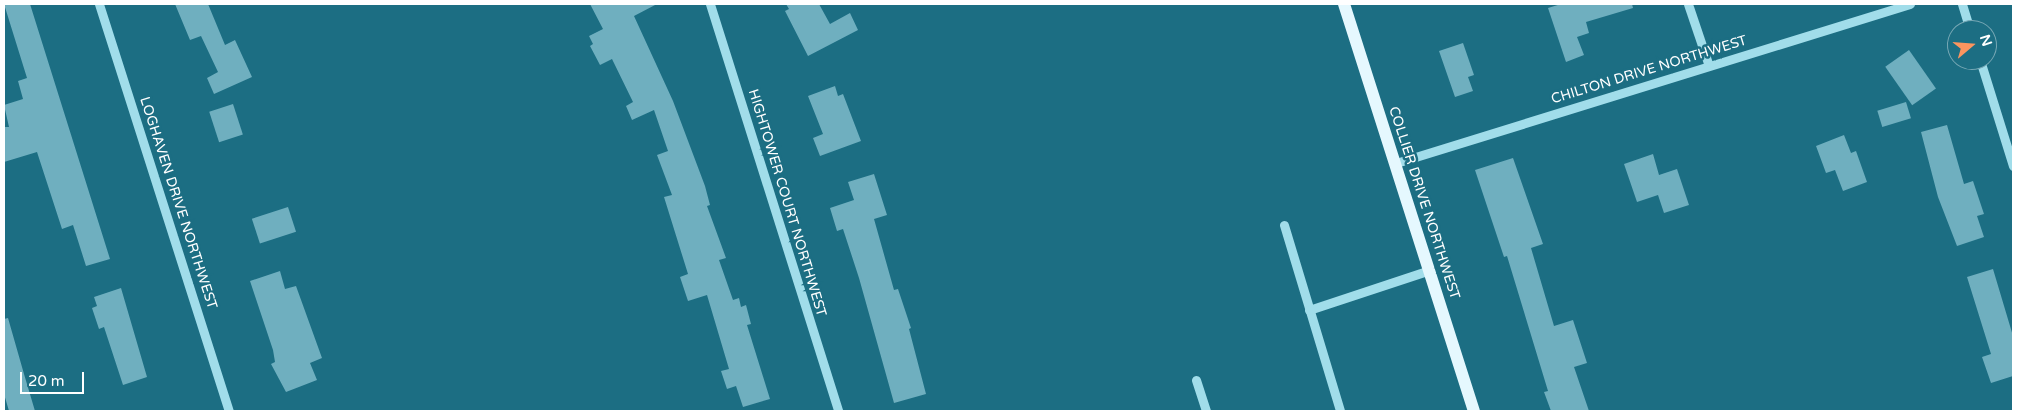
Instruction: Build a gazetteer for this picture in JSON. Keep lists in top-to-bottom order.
{
  "streets": {
    "main road": ["COLLIER DRIVE NORTHWEST"],
    "street": ["CHILTON DRIVE NORTHWEST", "LOGHAVEN DRIVE NORTHWEST", "HIGHTOWER COURT NORTHWEST"]
  },
  "crossings": [
    ["CHILTON DRIVE NORTHWEST", "COLLIER DRIVE NORTHWEST"]
  ],
  "scale_bar": "20 m",
  "north": "right"
}
